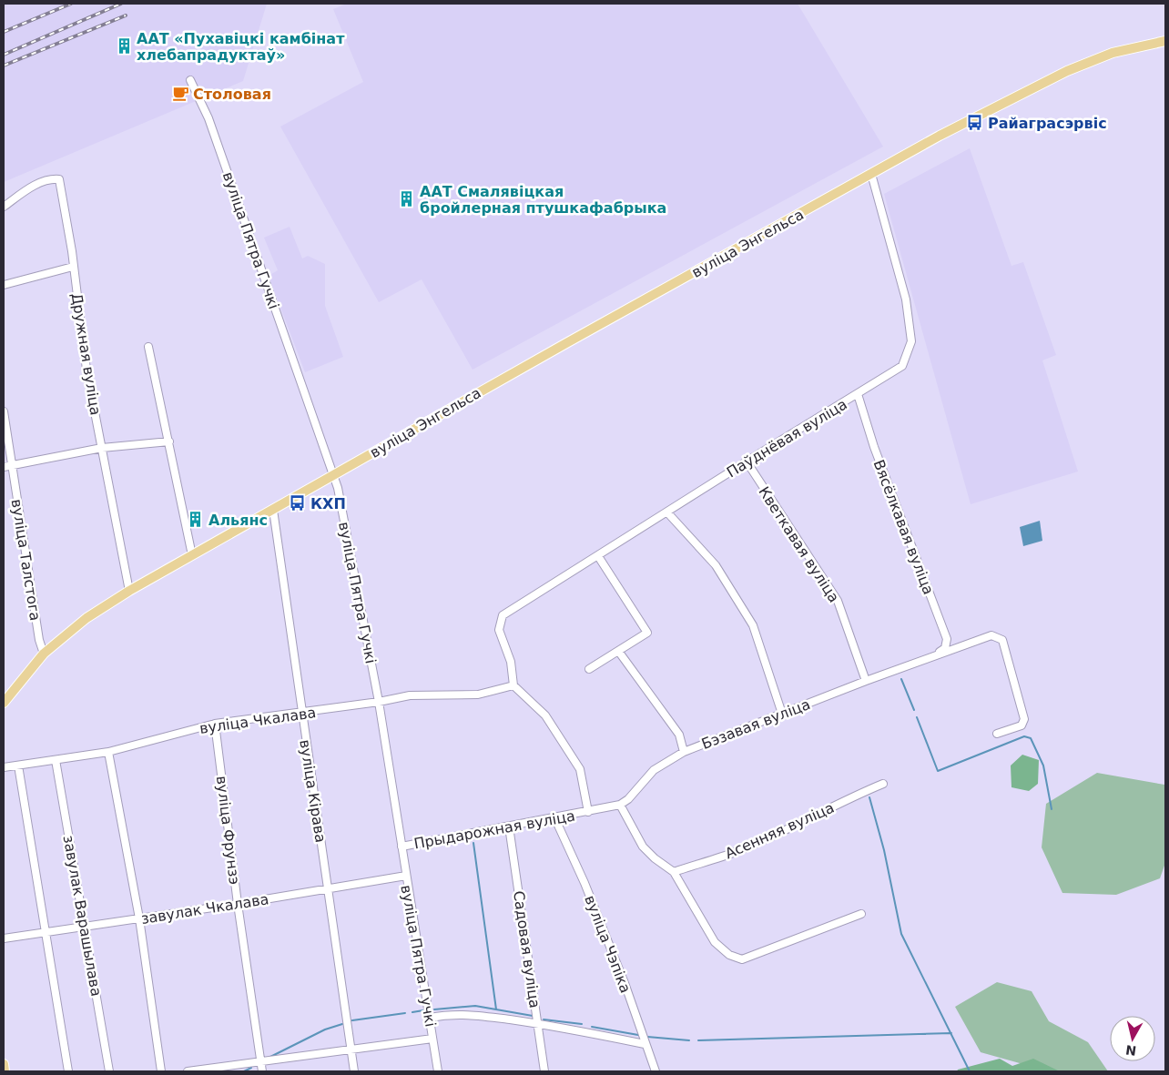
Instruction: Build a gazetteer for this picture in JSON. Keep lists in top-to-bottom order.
{
  "streets": {
    "main road": ["вуліца Энгельса"],
    "street": [
      "вуліца Пятра Гучкі",
      "Дружная вуліца",
      "Паўднёвая вуліца",
      "Вясёлкавая вуліца",
      "Кветкавая вуліца",
      "вуліца Талстога",
      "вуліца Чкалава",
      "Бэзавая вуліца",
      "вуліца Кірава",
      "Прыдарожная вуліца",
      "вуліца Фрунзэ",
      "Асенняя вуліца",
      "завулак Чкалава",
      "завулак Варашылава",
      "вуліца Чэпіка",
      "Садовая вуліца"
    ]
  },
  "crossings": [
    ["вуліца Пятра Гучкі", "вуліца Энгельса"],
    ["вуліца Пятра Гучкі", "вуліца Чкалава"],
    ["вуліца Пятра Гучкі", "Прыдарожная вуліца"],
    ["вуліца Пятра Гучкі", "завулак Чкалава"],
    ["вуліца Энгельса", "Дружная вуліца"],
    ["вуліца Энгельса", "Паўднёвая вуліца"],
    ["вуліца Энгельса", "вуліца Талстога"],
    ["вуліца Энгельса", "вуліца Кірава"],
    ["Паўднёвая вуліца", "Вясёлкавая вуліца"],
    ["Паўднёвая вуліца", "Кветкавая вуліца"],
    ["Паўднёвая вуліца", "вуліца Чкалава"],
    ["Вясёлкавая вуліца", "Бэзавая вуліца"],
    ["Кветкавая вуліца", "Бэзавая вуліца"],
    ["вуліца Чкалава", "вуліца Кірава"],
    ["вуліца Чкалава", "вуліца Фрунзэ"],
    ["вуліца Чкалава", "завулак Варашылава"],
    ["Бэзавая вуліца", "Прыдарожная вуліца"],
    ["вуліца Кірава", "завулак Чкалава"],
    ["Прыдарожная вуліца", "вуліца Чэпіка"],
    ["Прыдарожная вуліца", "Садовая вуліца"],
    ["вуліца Фрунзэ", "завулак Чкалава"],
    ["завулак Чкалава", "завулак Варашылава"]
  ],
  "places": {
    "building": ["ААТ «Пухавіцкі камбінат хлебапрадуктаў»", "ААТ Смалявіцкая бройлерная птушкафабрыка", "Альянс"],
    "cafe": ["Столовая"],
    "bus stop": ["Райаграсэрвіс", "КХП"]
  },
  "north": "bottom"
}
